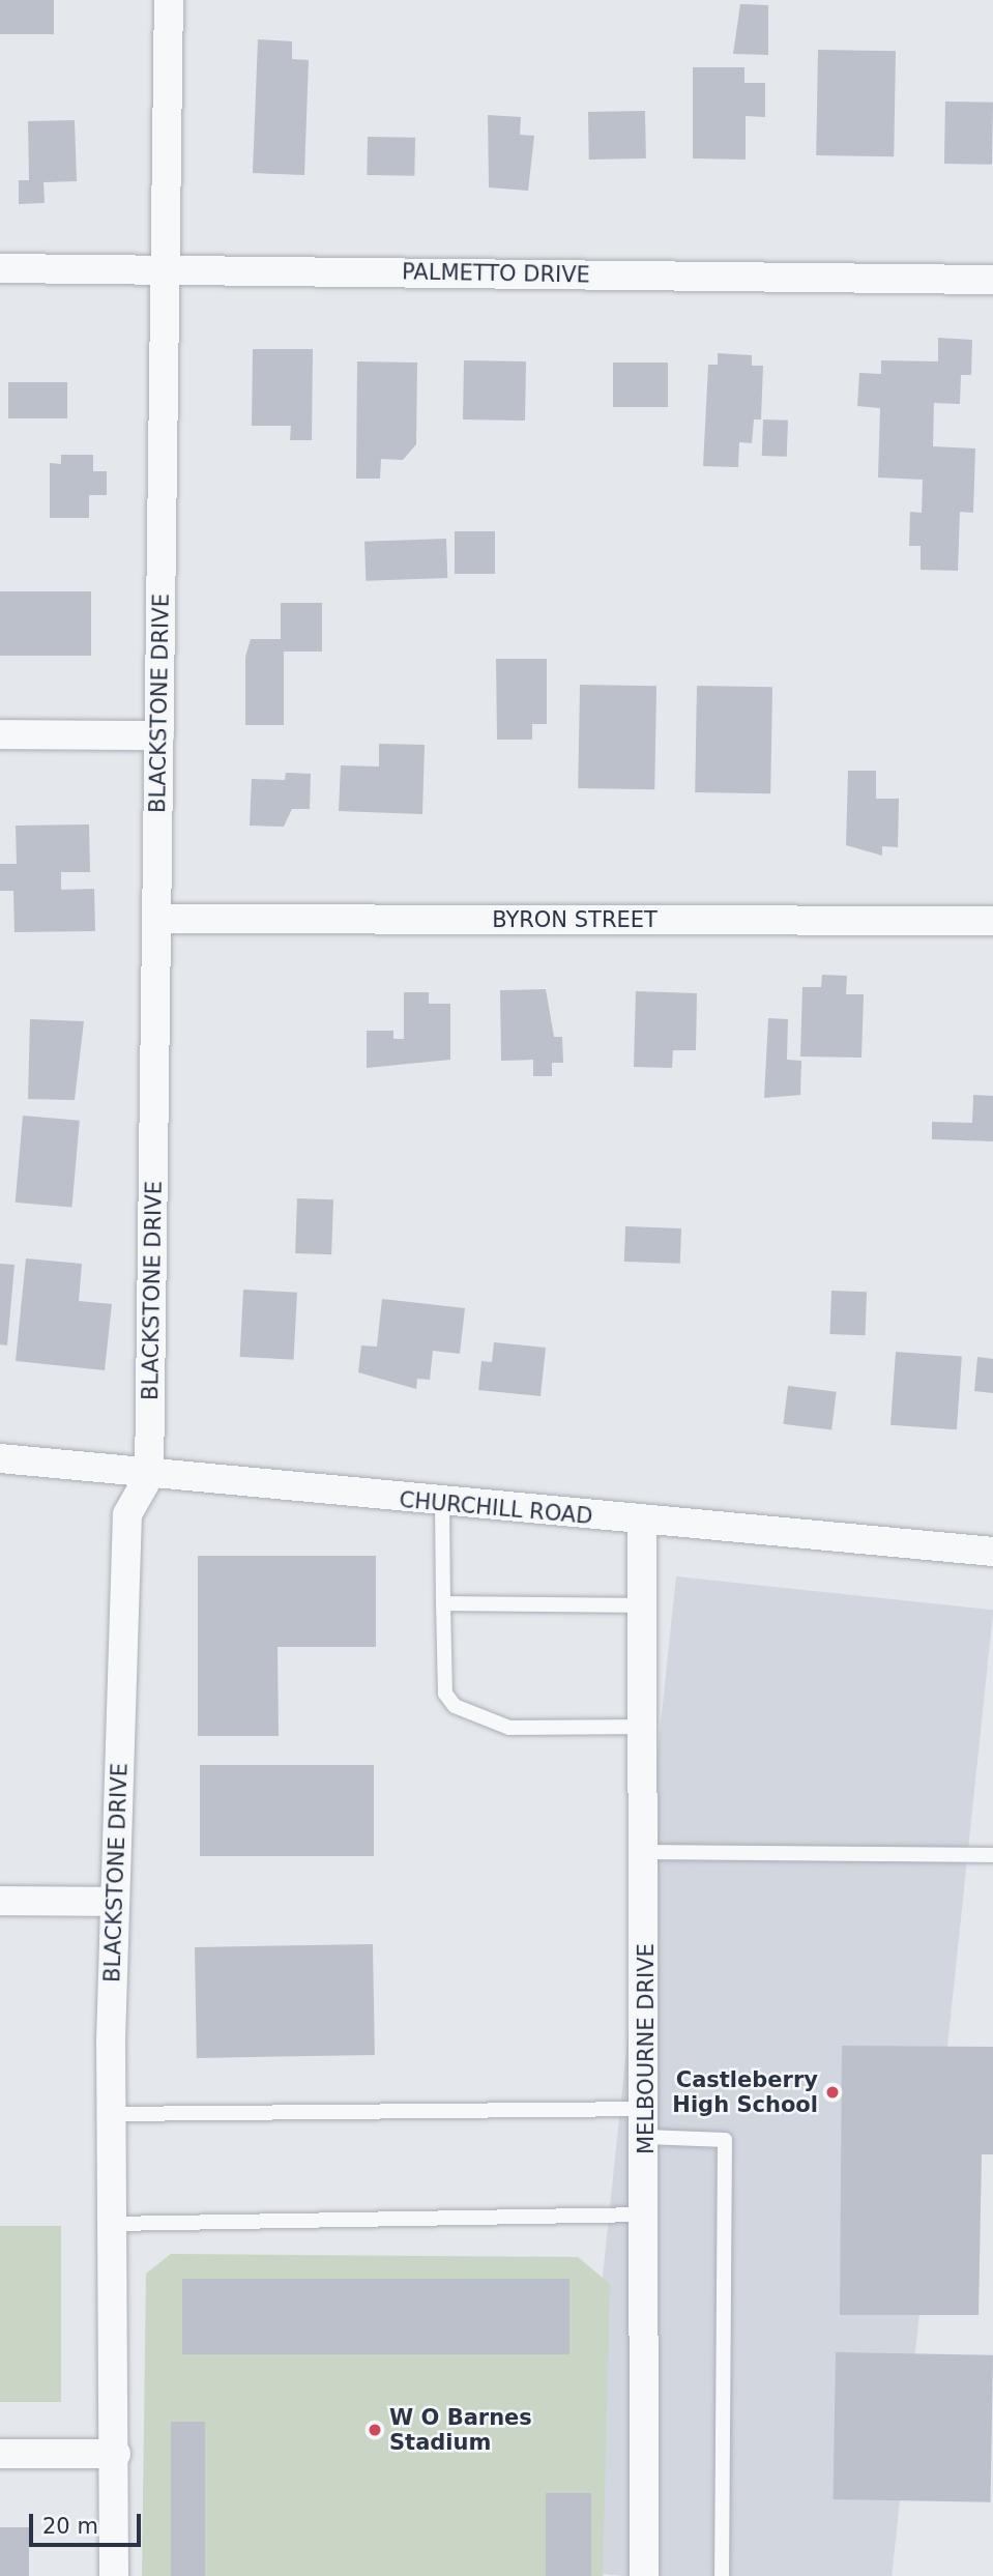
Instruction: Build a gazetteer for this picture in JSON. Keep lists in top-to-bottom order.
{
  "streets": {
    "street": [
      "PALMETTO DRIVE",
      "BLACKSTONE DRIVE",
      "BYRON STREET",
      "CHURCHILL ROAD",
      "MELBOURNE DRIVE"
    ]
  },
  "crossings": [
    ["PALMETTO DRIVE", "BLACKSTONE DRIVE"],
    ["BLACKSTONE DRIVE", "BYRON STREET"],
    ["BLACKSTONE DRIVE", "CHURCHILL ROAD"],
    ["CHURCHILL ROAD", "MELBOURNE DRIVE"]
  ],
  "places": ["Castleberry High School", "W O Barnes Stadium"],
  "scale_bar": "20 m"
}
